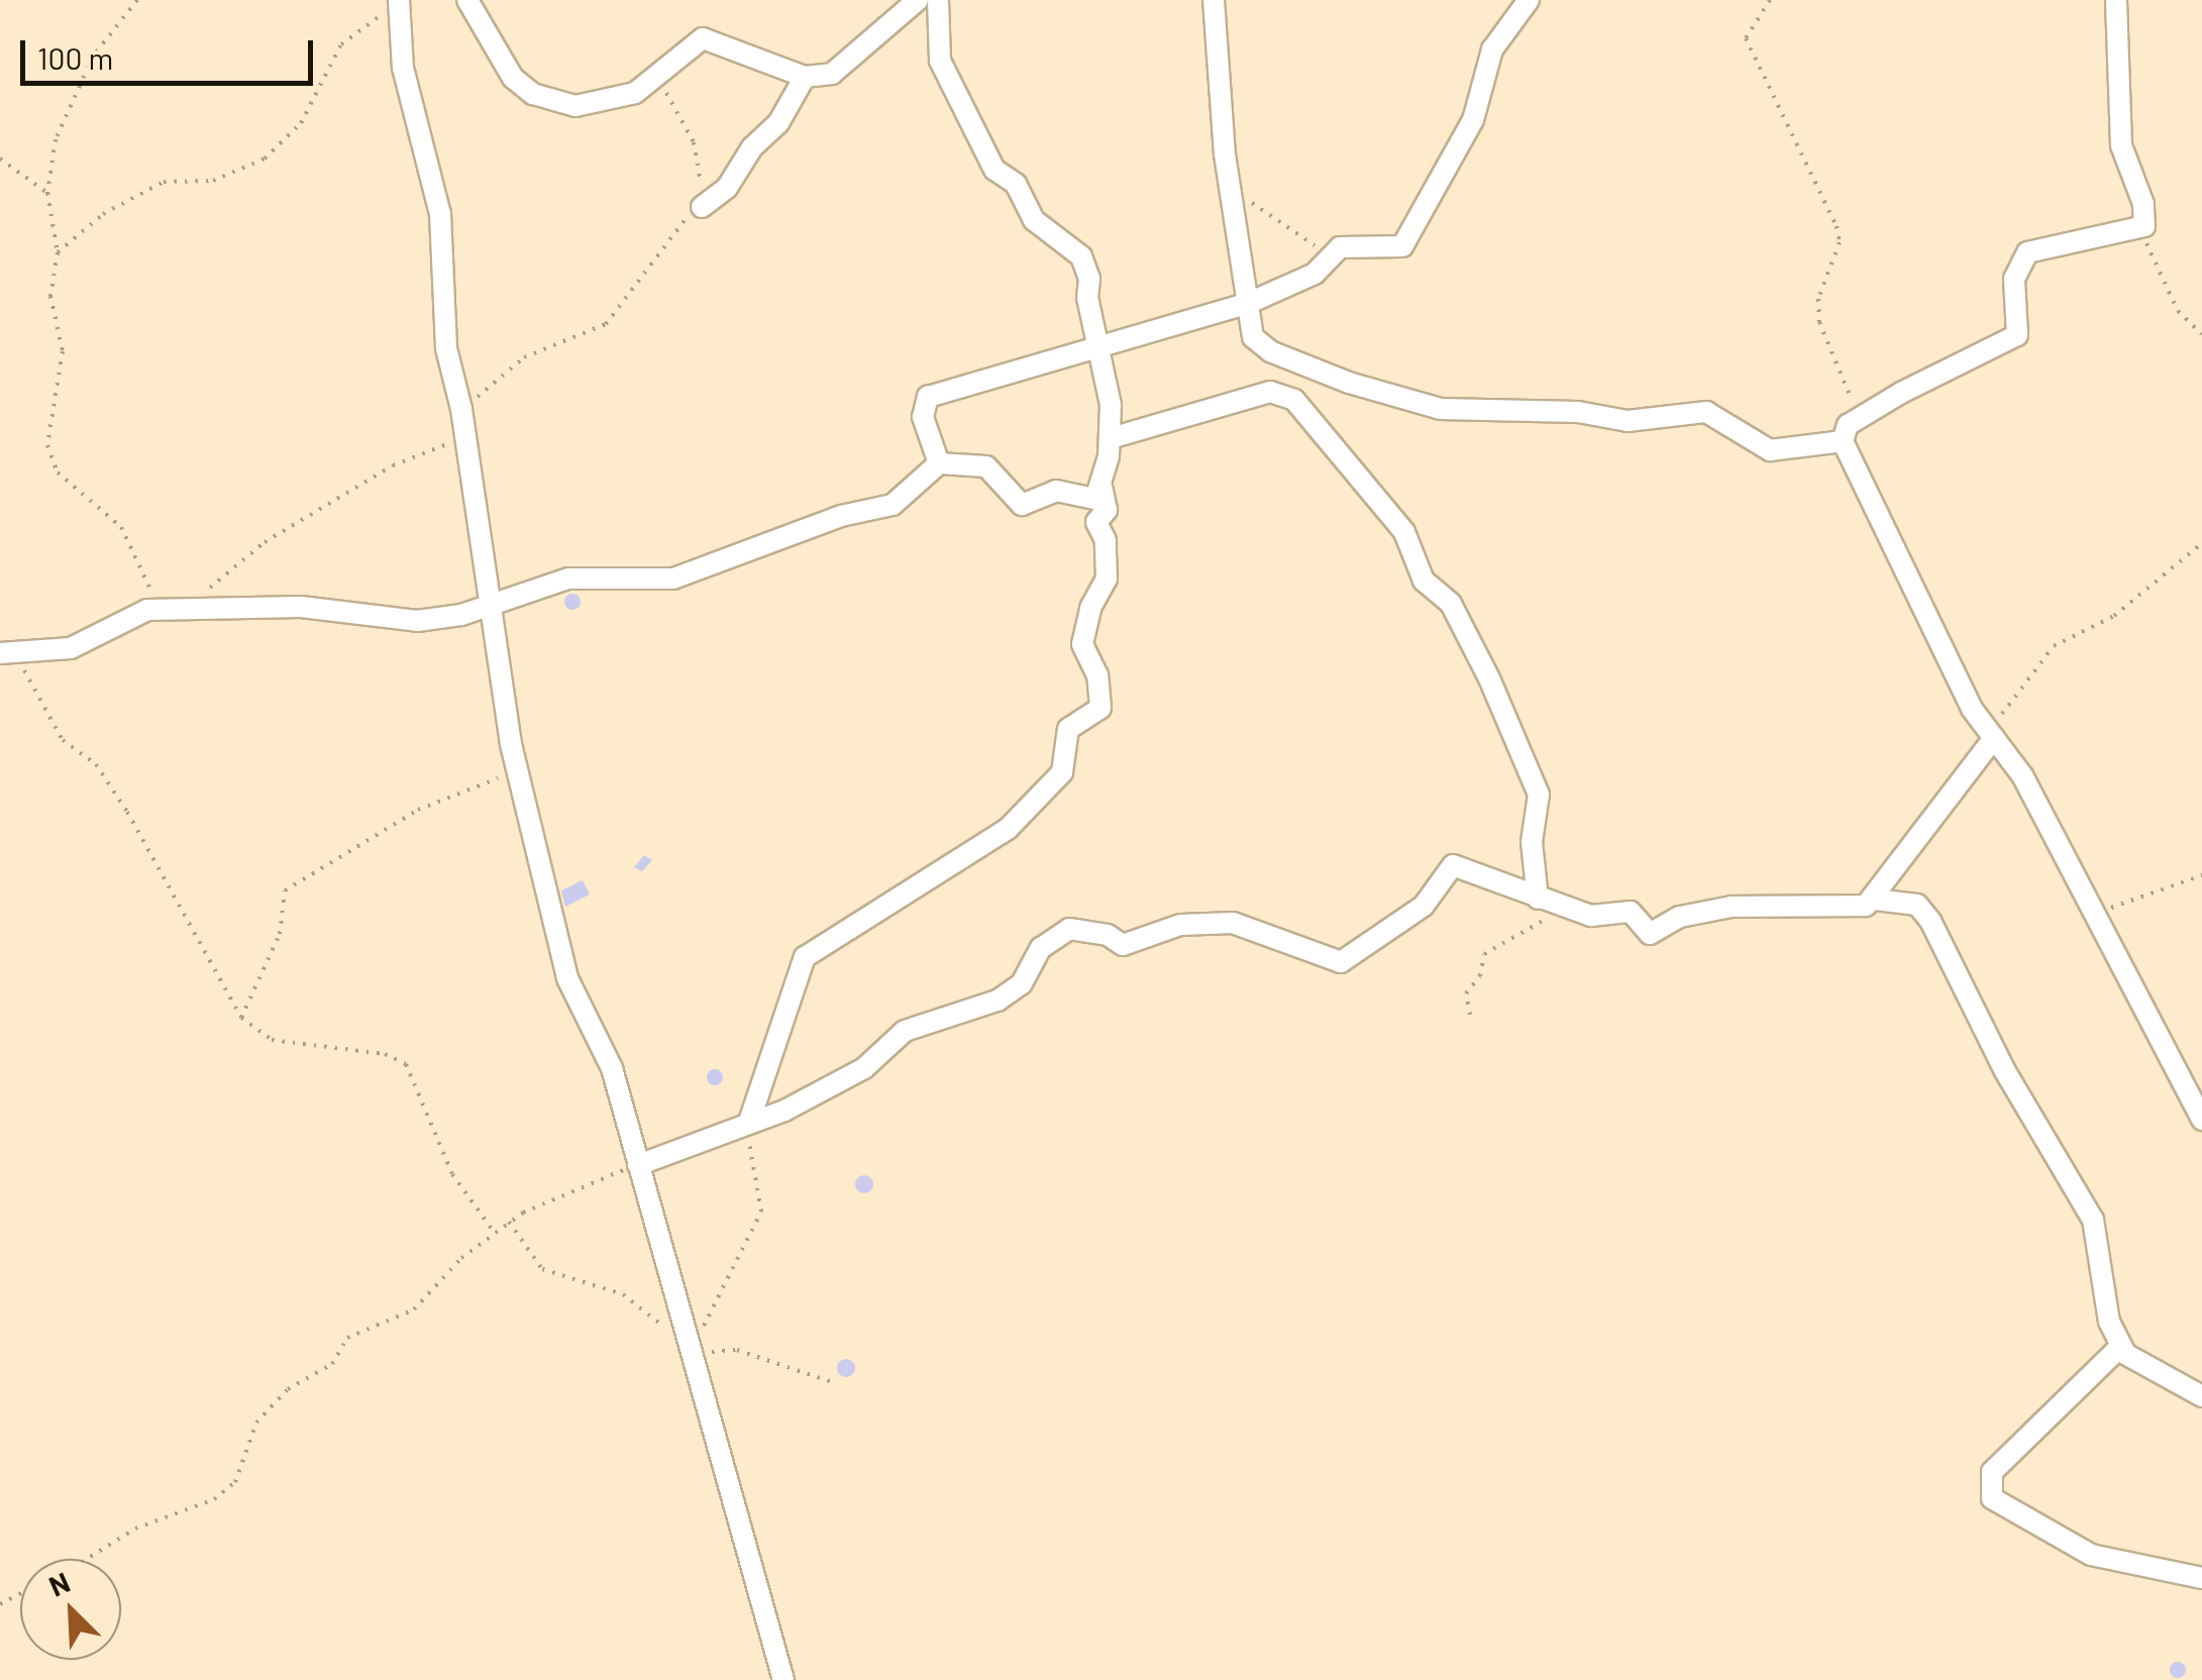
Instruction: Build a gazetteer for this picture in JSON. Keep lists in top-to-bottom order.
{
  "scale_bar": "100 m",
  "north": "top left"
}
